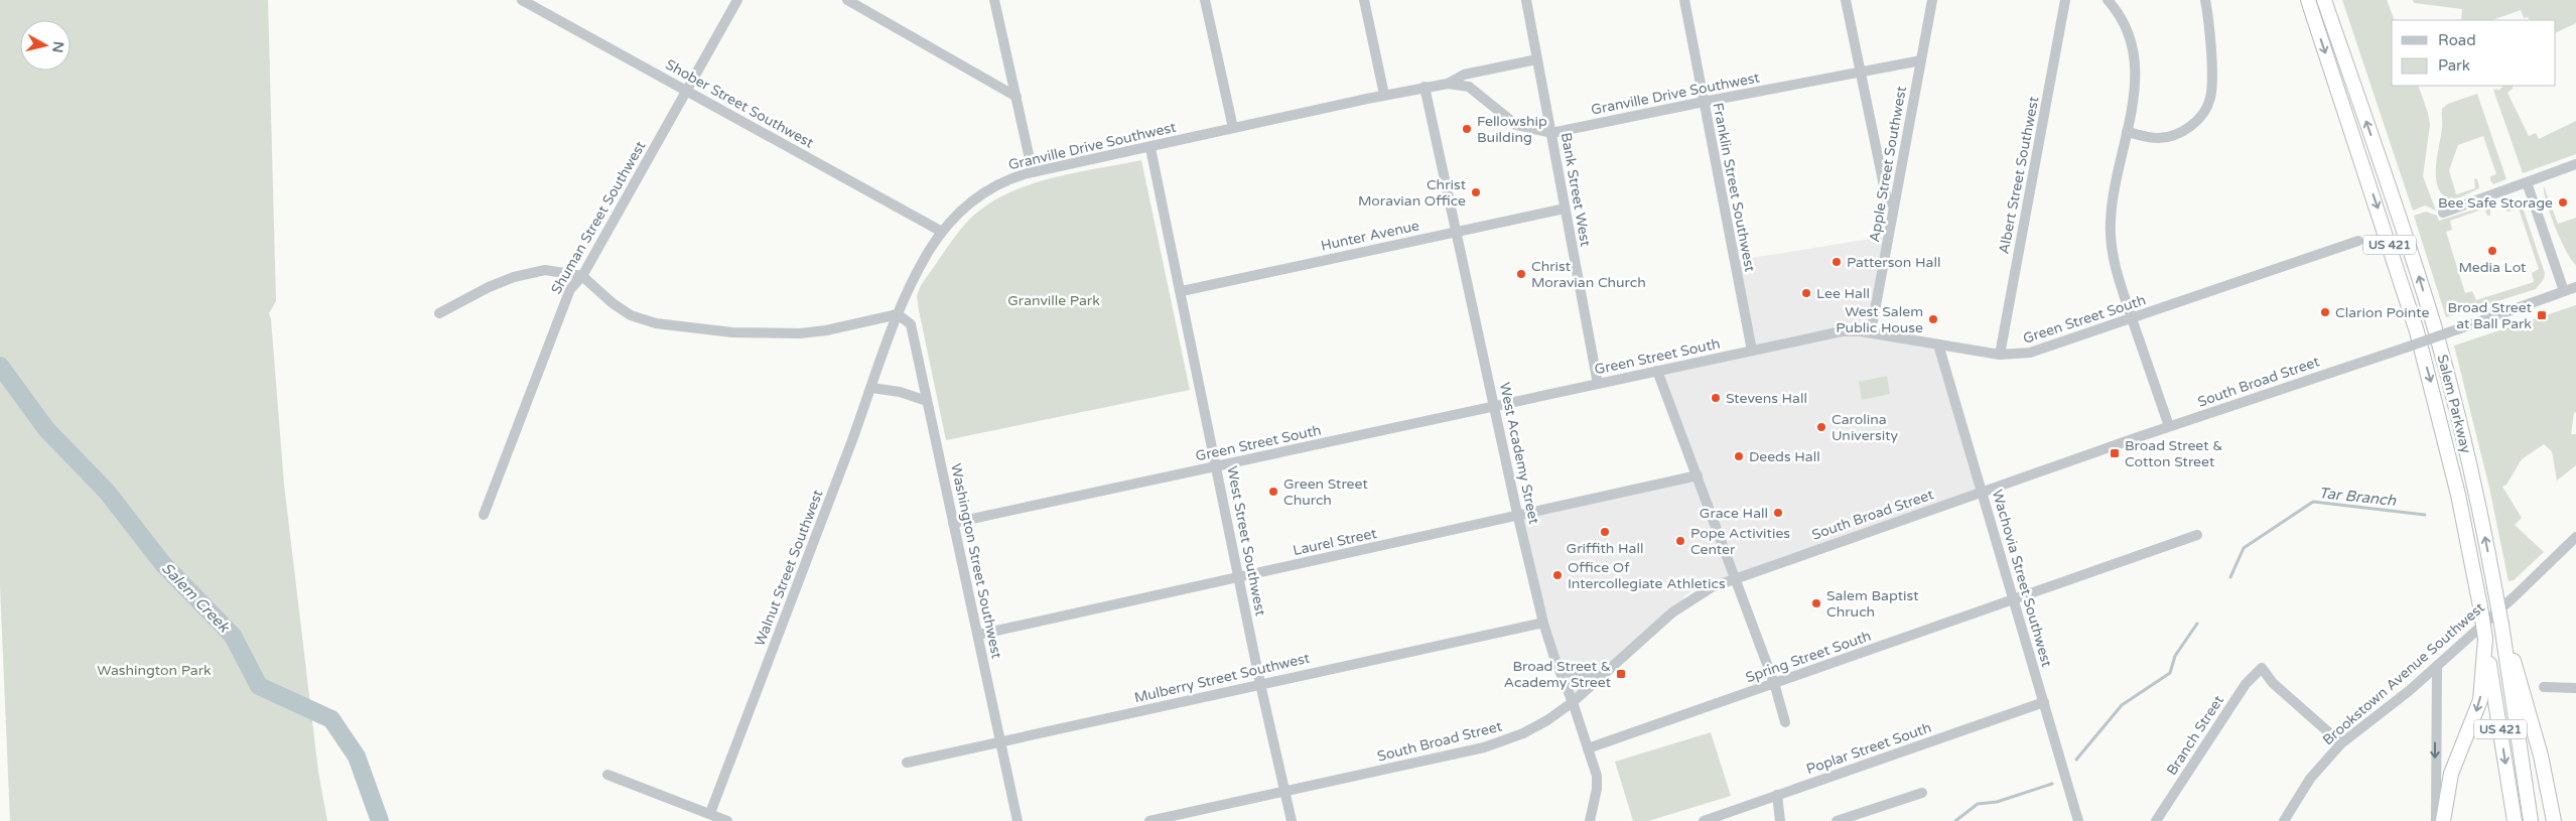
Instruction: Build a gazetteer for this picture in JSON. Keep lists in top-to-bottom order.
{
  "streets": {
    "highway": ["US 421", "Salem Parkway"],
    "street": [
      "Granville Drive Southwest",
      "Shober Street Southwest",
      "Apple Street Southwest",
      "Albert Street Southwest",
      "Franklin Street Southwest",
      "Bank Street West",
      "Shuman Street Southwest",
      "Hunter Avenue",
      "Green Street South",
      "South Broad Street",
      "West Academy Street",
      "West Street Southwest",
      "Laurel Street",
      "Washington Street Southwest",
      "Walnut Street Southwest",
      "Wachovia Street Southwest",
      "Spring Street South",
      "Brookstown Avenue Southwest",
      "Mulberry Street Southwest",
      "Branch Street",
      "Poplar Street South"
    ]
  },
  "crossings": [
    ["Granville Drive Southwest", "Shober Street Southwest"],
    ["Granville Drive Southwest", "Apple Street Southwest"],
    ["Granville Drive Southwest", "Franklin Street Southwest"],
    ["Granville Drive Southwest", "Bank Street West"],
    ["Granville Drive Southwest", "West Academy Street"],
    ["Granville Drive Southwest", "West Street Southwest"],
    ["Granville Drive Southwest", "Washington Street Southwest"],
    ["Granville Drive Southwest", "Walnut Street Southwest"],
    ["Shober Street Southwest", "Shuman Street Southwest"],
    ["Apple Street Southwest", "Green Street South"],
    ["Albert Street Southwest", "Green Street South"],
    ["Franklin Street Southwest", "Green Street South"],
    ["Bank Street West", "Hunter Avenue"],
    ["Bank Street West", "Green Street South"],
    ["Hunter Avenue", "West Academy Street"],
    ["Hunter Avenue", "West Street Southwest"],
    ["Green Street South", "West Academy Street"],
    ["Green Street South", "West Street Southwest"],
    ["Green Street South", "Washington Street Southwest"],
    ["Green Street South", "Wachovia Street Southwest"],
    ["South Broad Street", "West Academy Street"],
    ["South Broad Street", "West Street Southwest"],
    ["South Broad Street", "Wachovia Street Southwest"],
    ["West Academy Street", "Laurel Street"],
    ["West Academy Street", "Spring Street South"],
    ["West Academy Street", "Mulberry Street Southwest"],
    ["West Street Southwest", "Laurel Street"],
    ["West Street Southwest", "Mulberry Street Southwest"],
    ["Laurel Street", "Washington Street Southwest"],
    ["Washington Street Southwest", "Walnut Street Southwest"],
    ["Washington Street Southwest", "Mulberry Street Southwest"],
    ["Wachovia Street Southwest", "Spring Street South"],
    ["Wachovia Street Southwest", "Poplar Street South"],
    ["Brookstown Avenue Southwest", "Branch Street"]
  ],
  "water": ["Tar Branch", "Salem Creek"],
  "parks": ["Granville Park", "Washington Park"],
  "places": {
    "other": [
      "Fellowship Building",
      "Christ Moravian Office",
      "Bee Safe Storage",
      "Media Lot",
      "Patterson Hall",
      "Christ Moravian Church",
      "Lee Hall",
      "Clarion Pointe",
      "West Salem Public House",
      "Stevens Hall",
      "Carolina University",
      "Deeds Hall",
      "Green Street Church",
      "Grace Hall",
      "Griffith Hall",
      "Pope Activities Center",
      "Office Of Intercollegiate Athletics",
      "Salem Baptist Chruch"
    ],
    "transit": ["Broad Street at Ball Park", "Broad Street & Cotton Street", "Broad Street & Academy Street"]
  },
  "legend": ["Road", "Park"],
  "north": "right"
}
